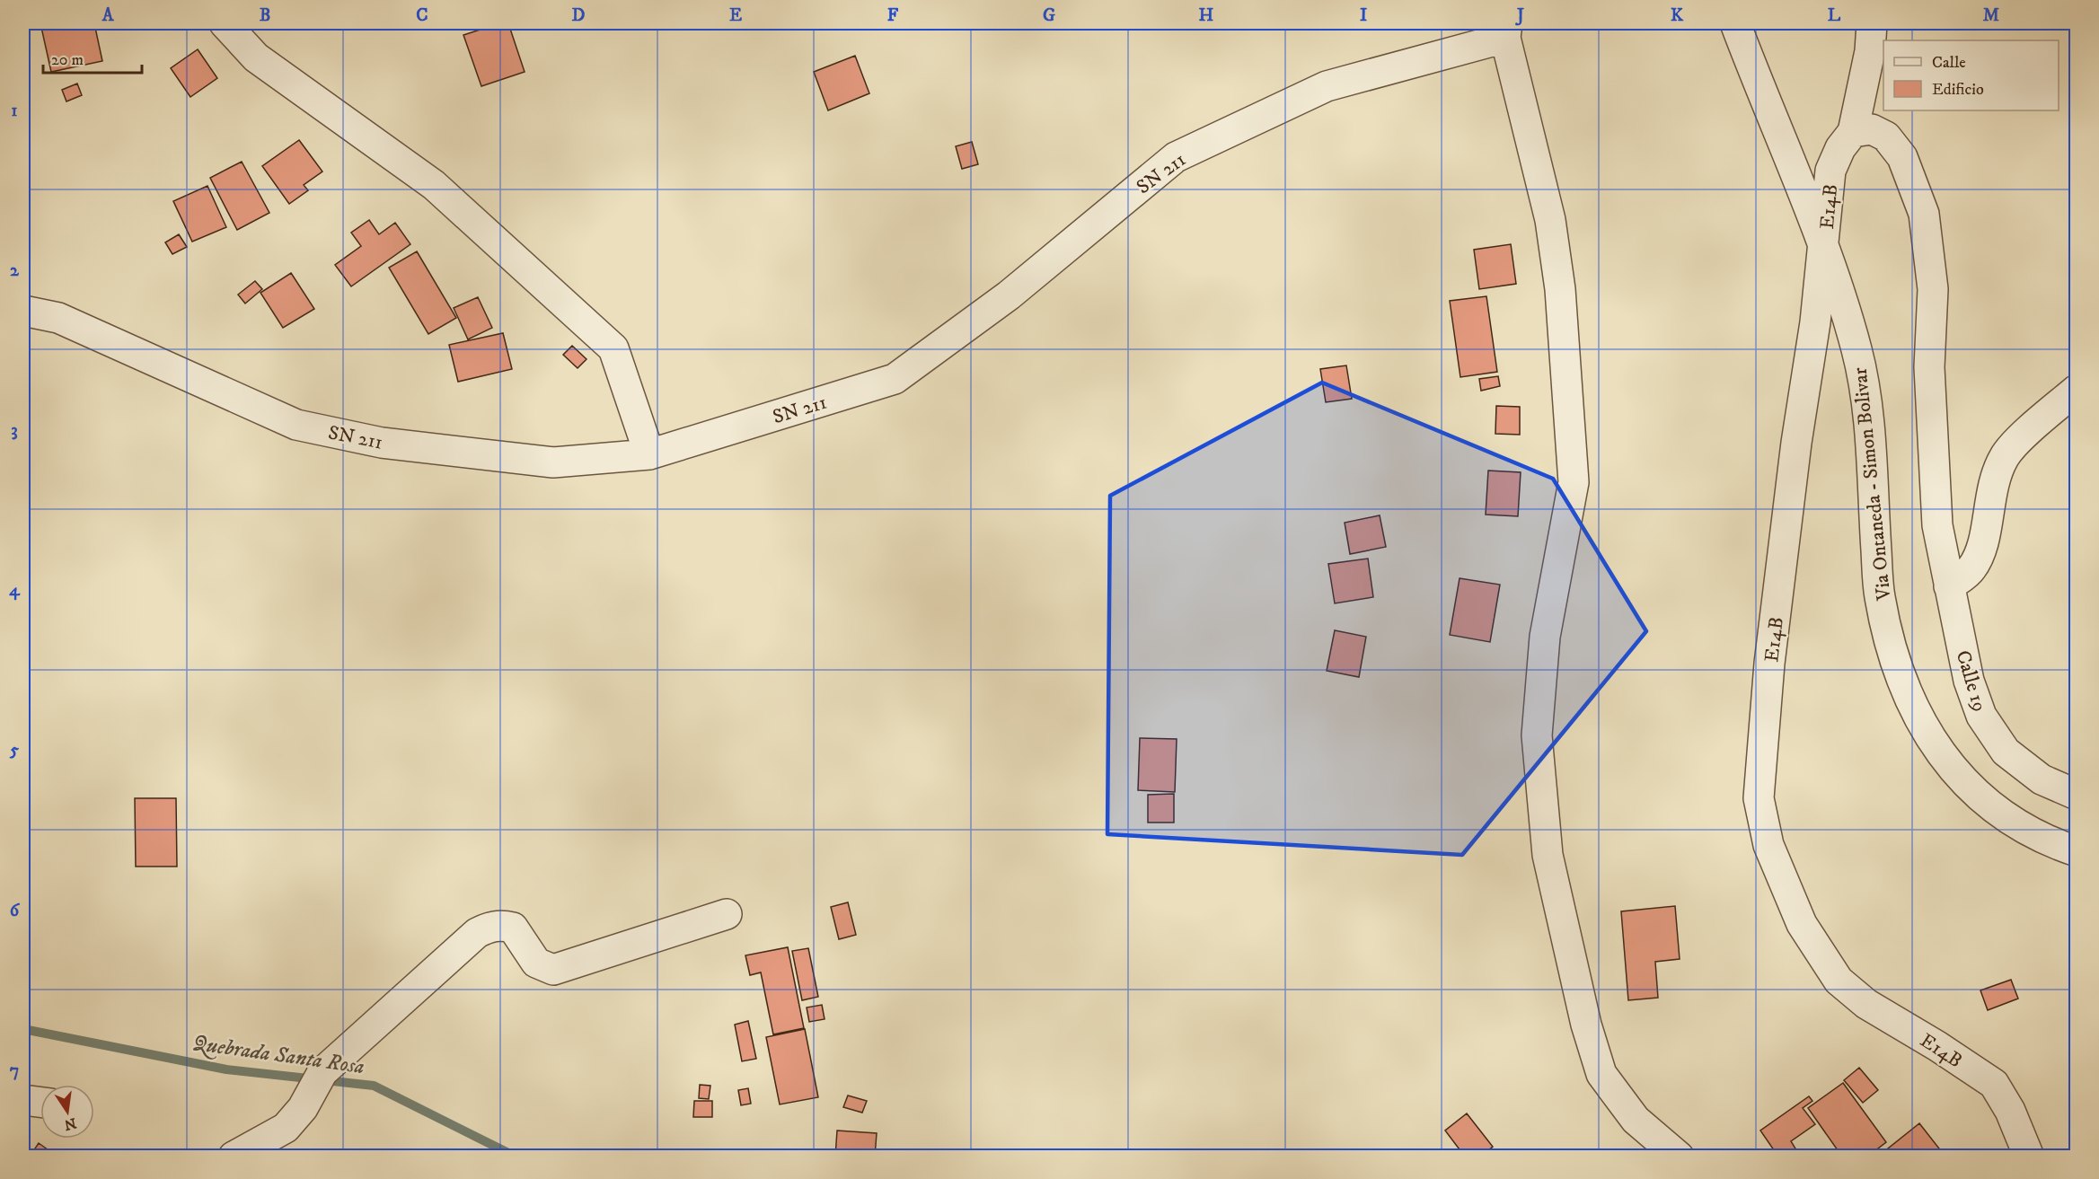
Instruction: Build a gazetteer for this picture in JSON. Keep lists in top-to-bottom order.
{
  "streets": {
    "street": [
      "SN 211",
      "E14B",
      "Via Ontaneda - Simon Bolivar",
      "Calle 19"
    ]
  },
  "crossings": [
    ["E14B", "Via Ontaneda - Simon Bolivar"],
    ["E14B", "Calle 19"]
  ],
  "water": ["Quebrada Santa Rosa"],
  "legend": ["Calle", "Edificio"],
  "scale_bar": "20 m",
  "north": "bottom",
  "grid": {
    "columns": [
      "A",
      "B",
      "C",
      "D",
      "E",
      "F",
      "G",
      "H",
      "I",
      "J",
      "K",
      "L",
      "M"
    ],
    "rows": [
      "1",
      "2",
      "3",
      "4",
      "5",
      "6",
      "7"
    ]
  }
}
